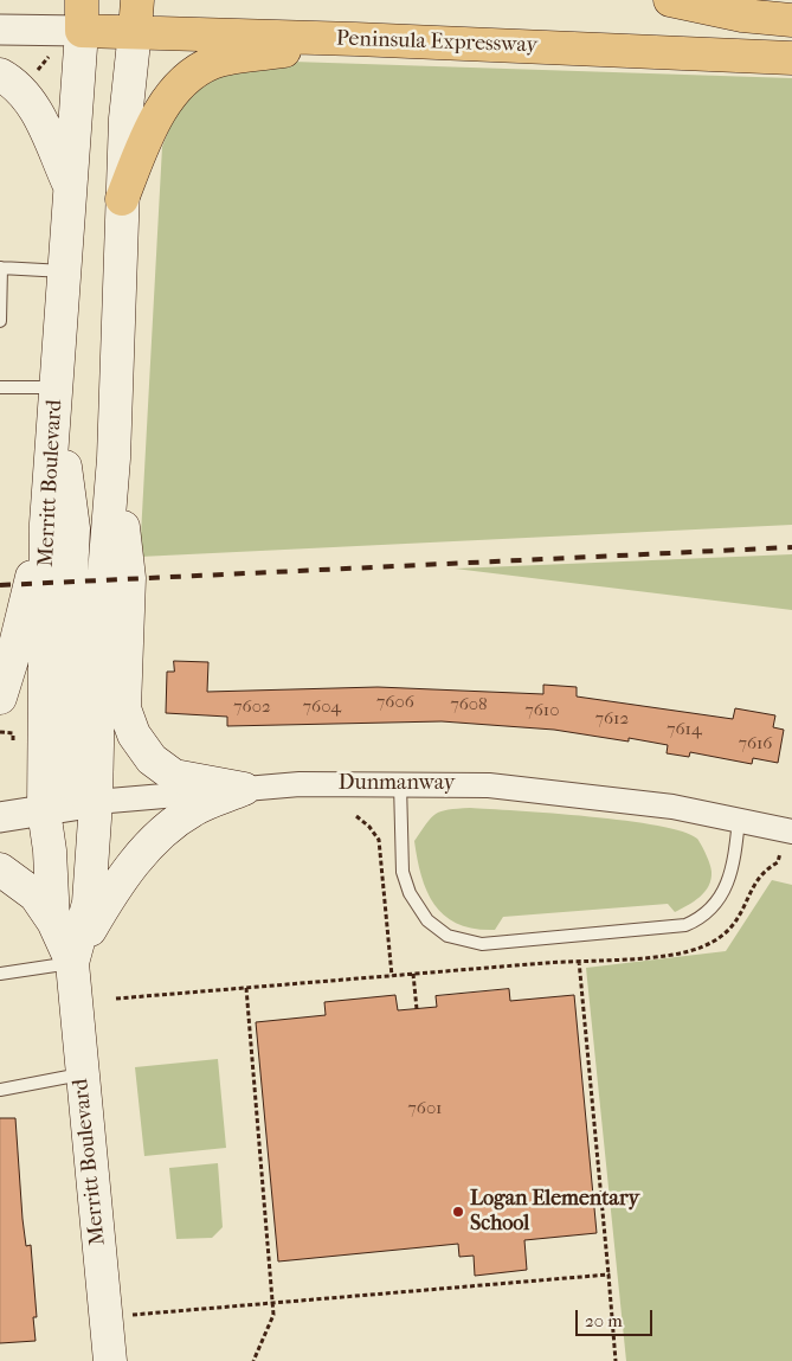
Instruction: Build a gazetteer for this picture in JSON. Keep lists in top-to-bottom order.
{
  "streets": {
    "main road": ["Peninsula Expressway", "Merritt Boulevard"],
    "street": ["Dunmanway"]
  },
  "crossings": [
    ["Peninsula Expressway", "Merritt Boulevard"],
    ["Merritt Boulevard", "Dunmanway"]
  ],
  "places": ["Logan Elementary School"],
  "house_numbers": [
    "7606",
    "7608",
    "7602",
    "7604",
    "7610",
    "7612",
    "7614",
    "7616",
    "7601"
  ],
  "scale_bar": "20 m"
}
